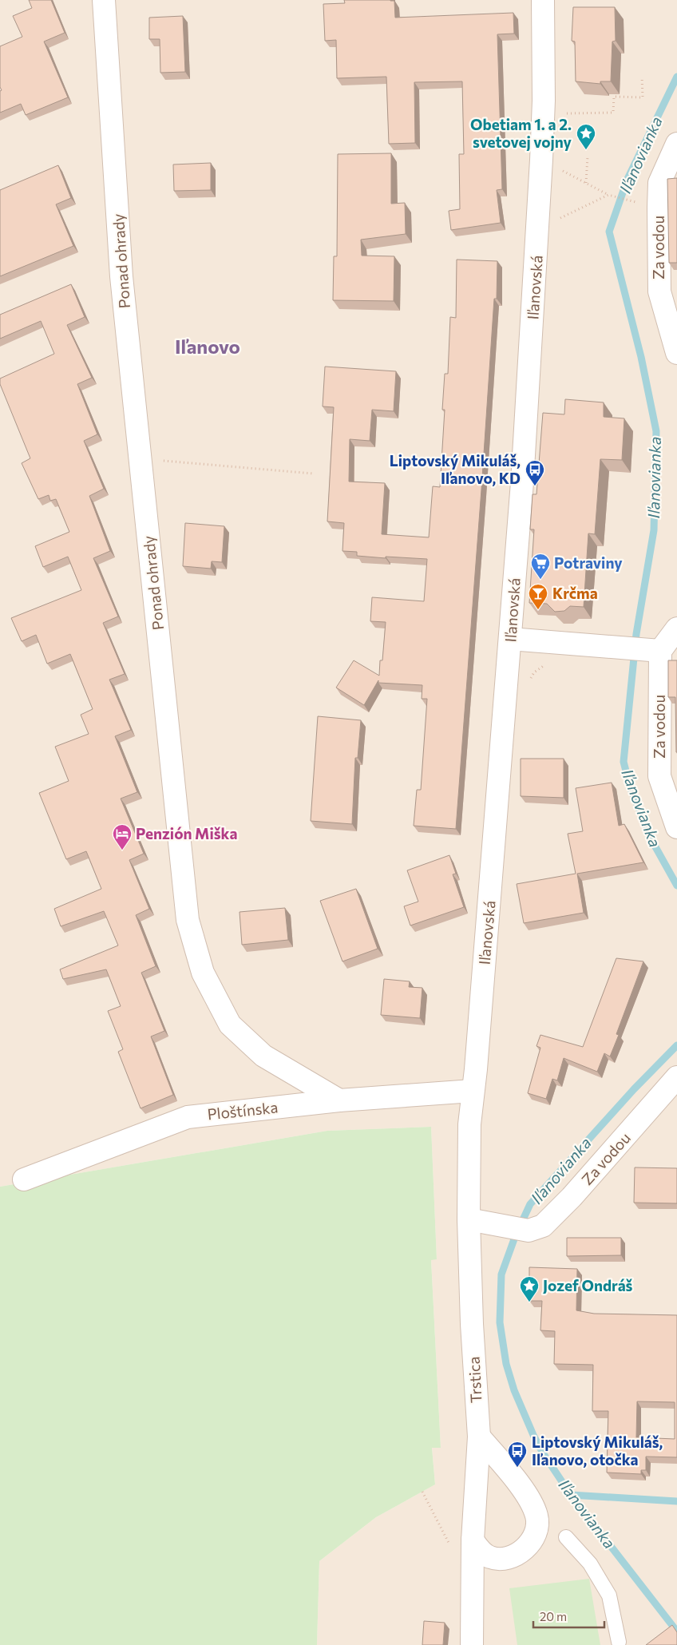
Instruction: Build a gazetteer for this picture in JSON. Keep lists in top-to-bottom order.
{
  "streets": {
    "street": [
      "Za vodou",
      "Ponad ohrady",
      "Iľanovská",
      "Ploštínska",
      "Trstica"
    ]
  },
  "crossings": [
    ["Za vodou", "Iľanovská"],
    ["Za vodou", "Trstica"],
    ["Ponad ohrady", "Ploštínska"],
    ["Iľanovská", "Ploštínska"],
    ["Iľanovská", "Trstica"]
  ],
  "districts": ["Iľanovo"],
  "water": ["Iľanovianka"],
  "places": {
    "place": ["Obetiam 1. a 2. svetovej vojny", "Jozef Ondráš"],
    "bus stop": ["Liptovský Mikuláš, Iľanovo, KD", "Liptovský Mikuláš, Iľanovo, otočka"],
    "supermarket": ["Potraviny"],
    "bar": ["Krčma"],
    "hotel": ["Penzión Miška"]
  },
  "scale_bar": "20 m"
}
